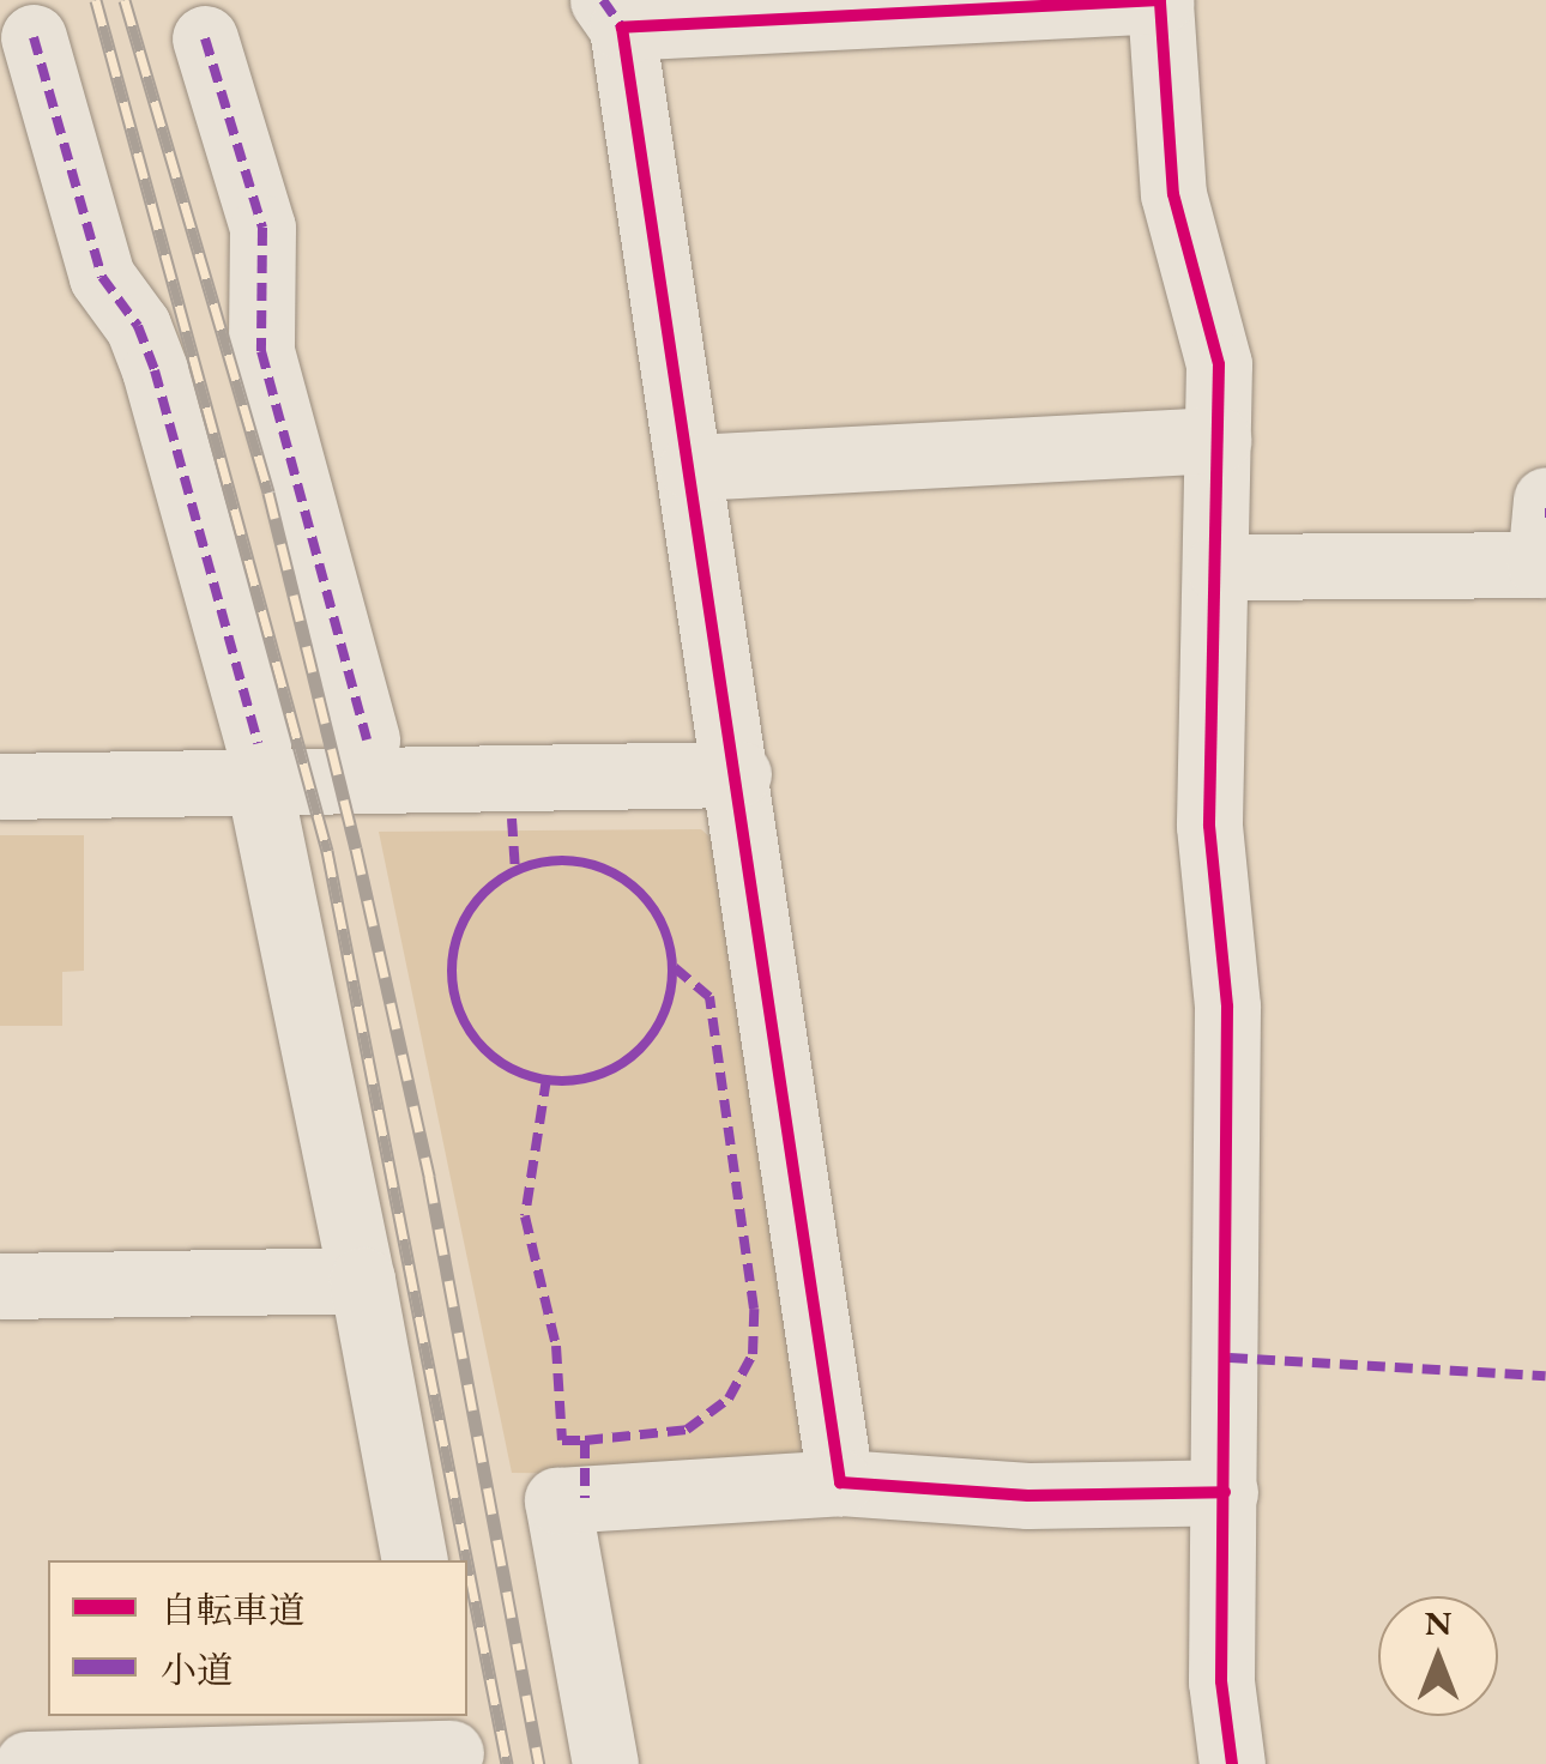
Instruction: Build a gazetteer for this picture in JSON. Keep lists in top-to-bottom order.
{
  "legend": ["自転車道", "小道"],
  "north": "top"
}
